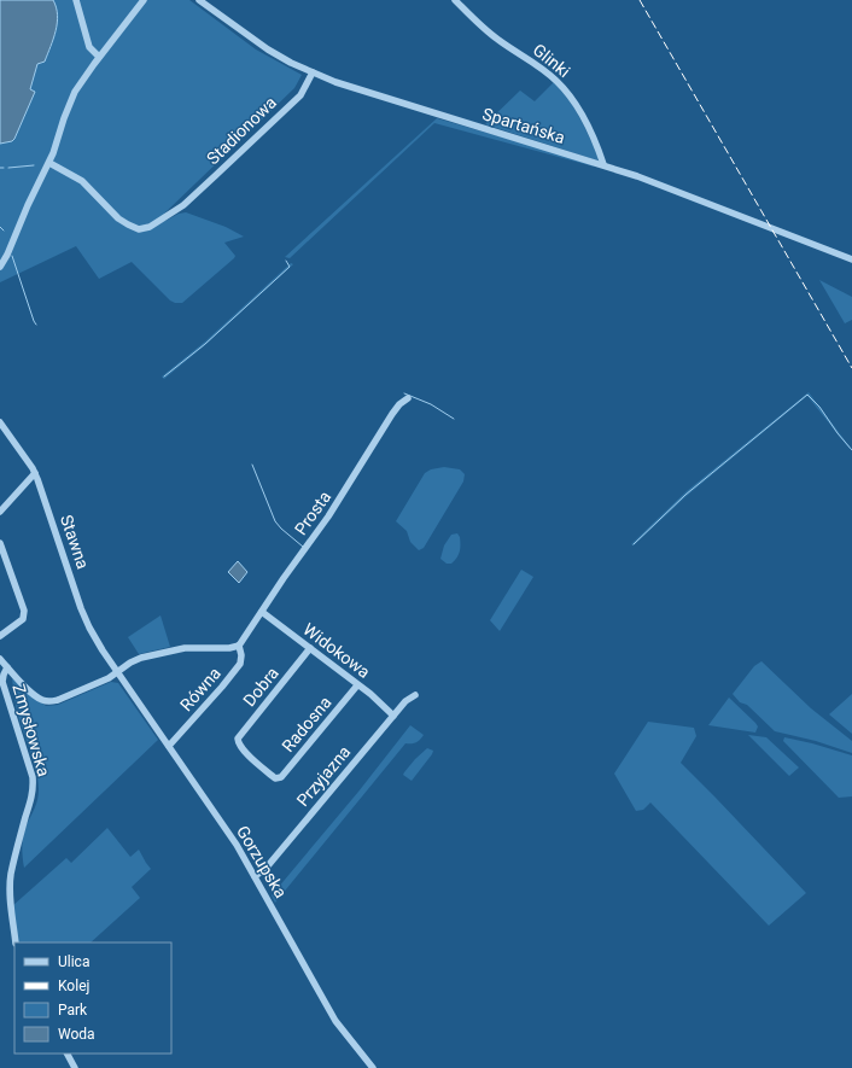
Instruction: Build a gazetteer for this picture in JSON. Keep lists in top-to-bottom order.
{
  "streets": {
    "street": [
      "Glinki",
      "Spartańska",
      "Stadionowa",
      "Prosta",
      "Stawna",
      "Widokowa",
      "Dobra",
      "Równa",
      "Radosna",
      "Zmysłowska",
      "Przyjazna",
      "Gorzupska"
    ]
  },
  "crossings": [
    ["Glinki", "Spartańska"],
    ["Spartańska", "Stadionowa"],
    ["Prosta", "Widokowa"],
    ["Prosta", "Równa"],
    ["Stawna", "Gorzupska"],
    ["Widokowa", "Dobra"],
    ["Widokowa", "Radosna"],
    ["Widokowa", "Przyjazna"],
    ["Dobra", "Radosna"],
    ["Równa", "Gorzupska"],
    ["Przyjazna", "Gorzupska"]
  ],
  "legend": [
    "Ulica",
    "Kolej",
    "Park",
    "Woda"
  ]
}
